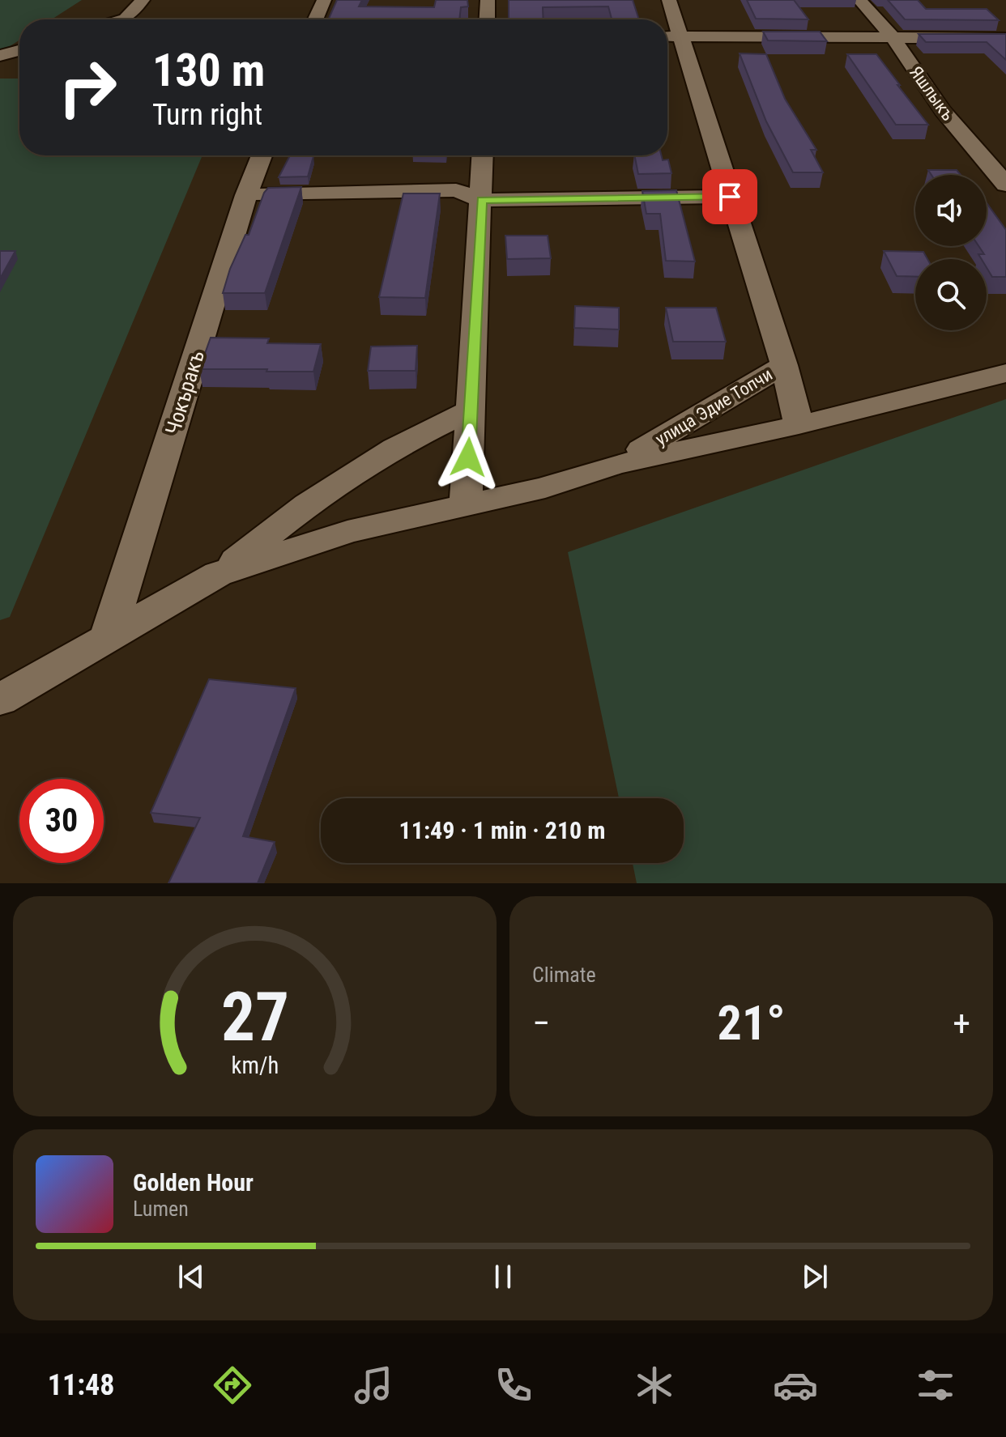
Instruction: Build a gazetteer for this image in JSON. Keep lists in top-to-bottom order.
{
  "streets": {
    "street": ["Яшлыкъ", "Чокъракъ", "улица Эдие Топчи"]
  },
  "page": {
    "turn": ["130 m", "Turn right"],
    "limit": "30",
    "trip": "11:49 · 1 min · 210 m",
    "tile": "Climate",
    "heat": ["−", "21°", "+"],
    "song": ["Golden Hour", "Lumen"],
    "tabs": "11:48",
    "gauge": ["27", "km/h"]
  }
}
